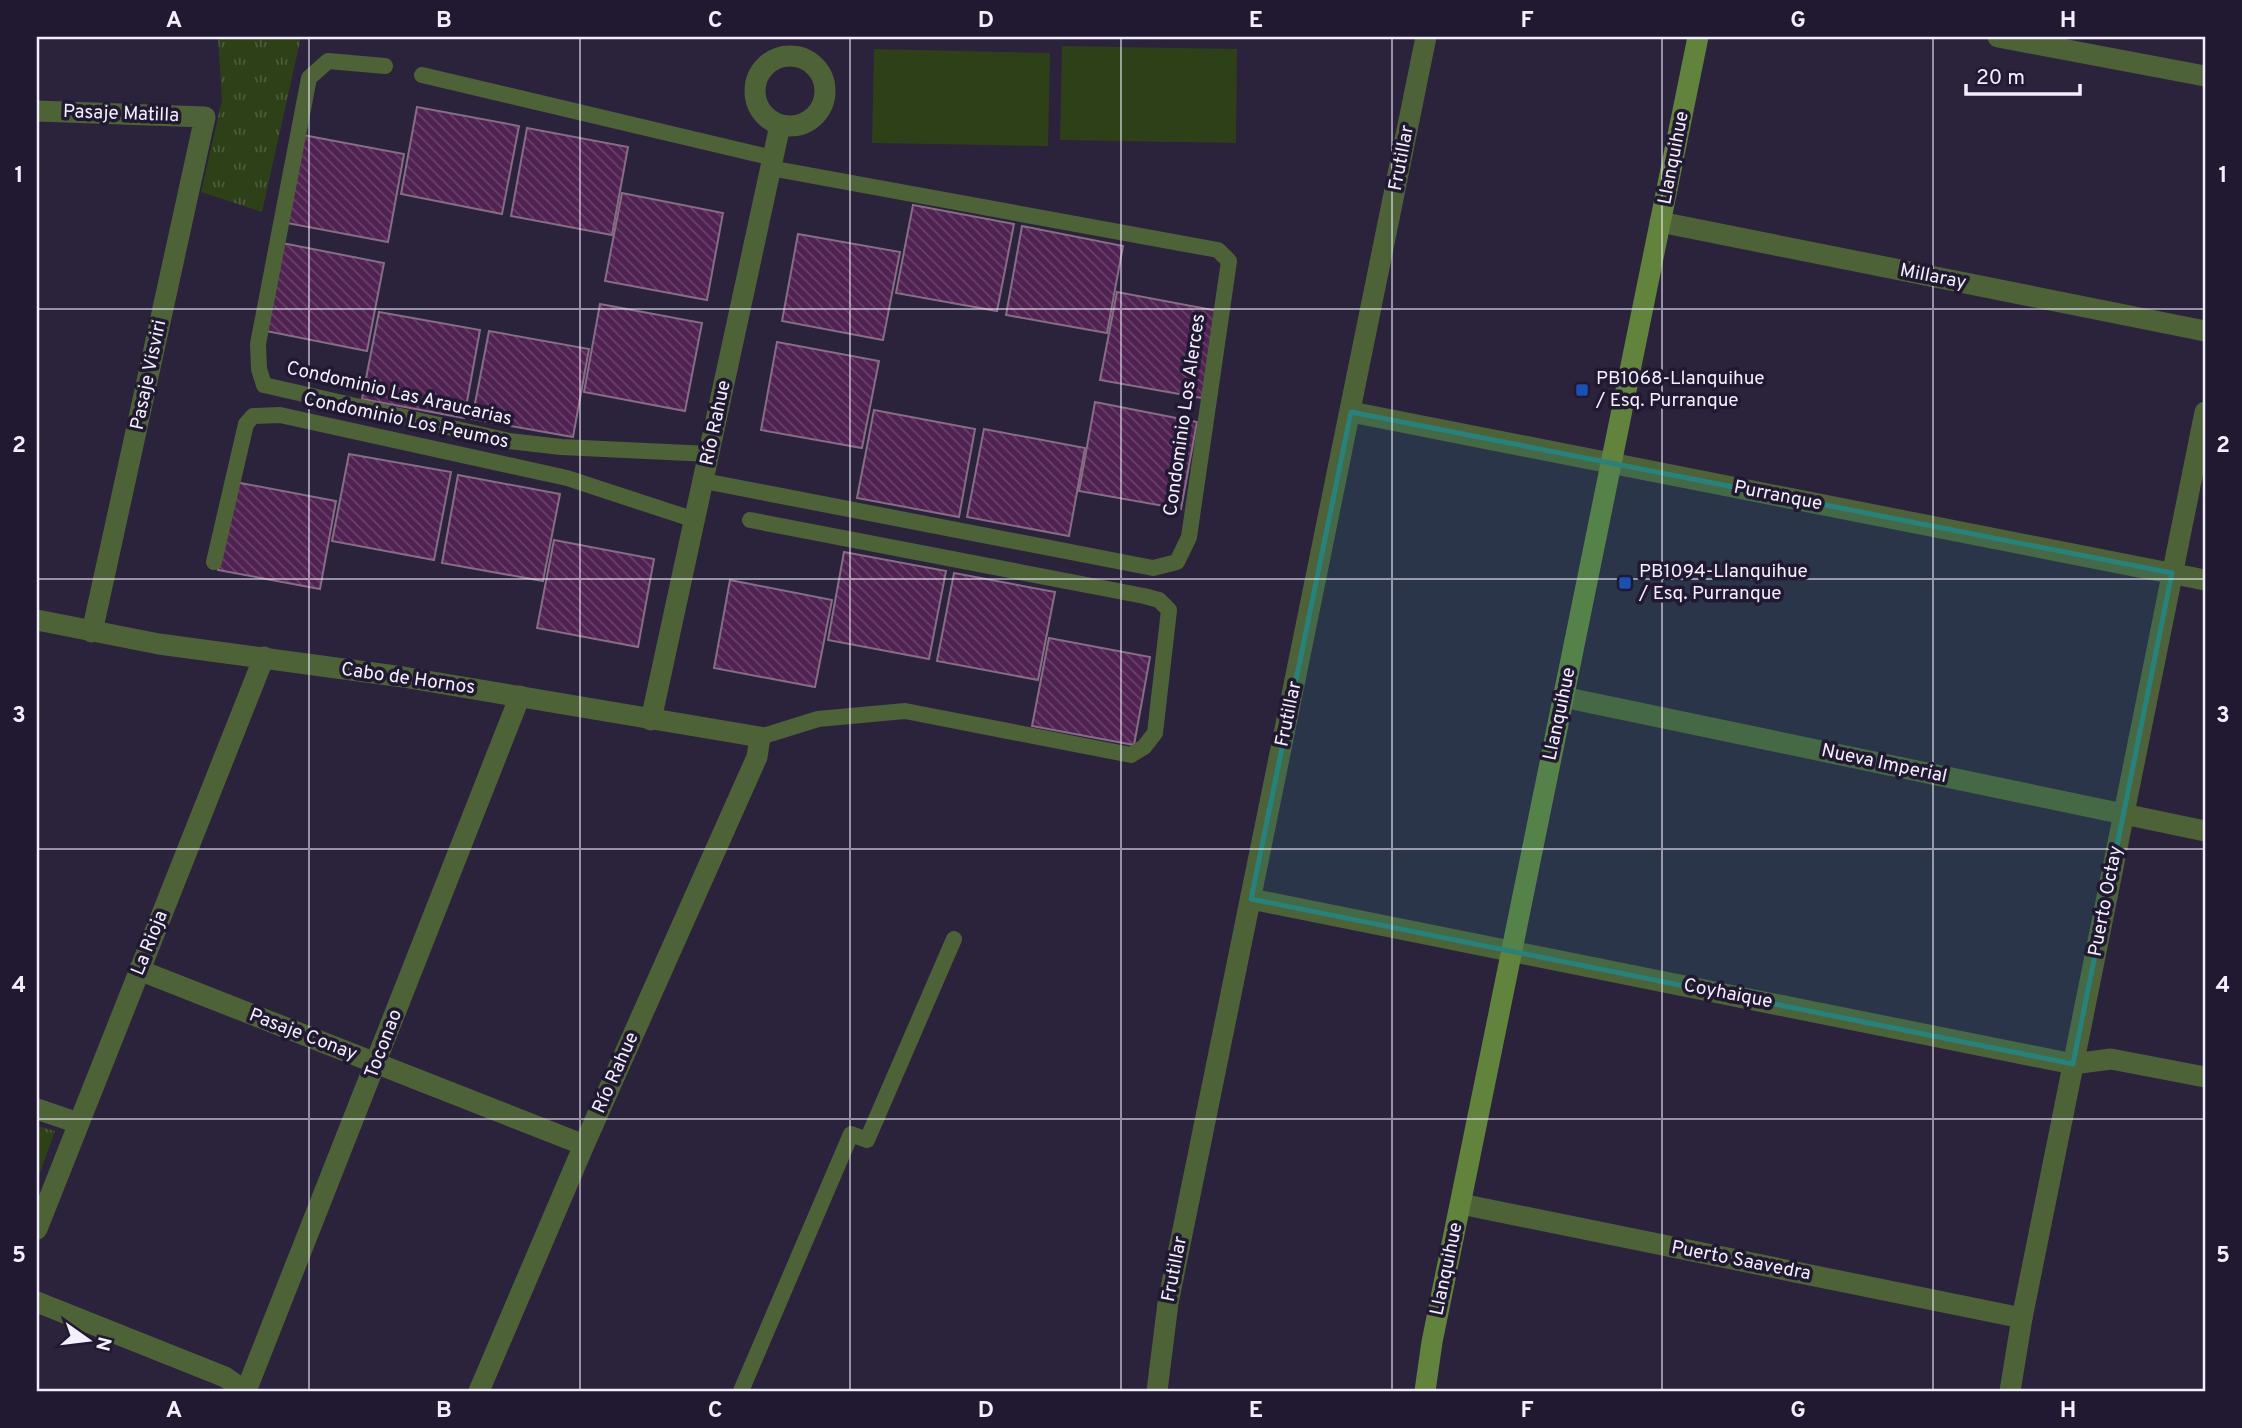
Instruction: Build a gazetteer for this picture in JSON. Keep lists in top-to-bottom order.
{
  "streets": {
    "street": [
      "Pasaje Matilla",
      "Frutillar",
      "Llanquihue",
      "Millaray",
      "Pasaje Visviri",
      "Río Rahue",
      "Purranque",
      "Cabo de Hornos",
      "Nueva Imperial",
      "Puerto Octay",
      "La Rioja",
      "Coyhaique",
      "Pasaje Conay",
      "Toconao",
      "Puerto Saavedra"
    ],
    "lane": ["Condominio Las Araucarias", "Condominio Los Alerces", "Condominio Los Peumos"]
  },
  "crossings": [
    ["Pasaje Matilla", "Pasaje Visviri"],
    ["Frutillar", "Purranque"],
    ["Frutillar", "Coyhaique"],
    ["Llanquihue", "Millaray"],
    ["Llanquihue", "Purranque"],
    ["Llanquihue", "Nueva Imperial"],
    ["Llanquihue", "Coyhaique"],
    ["Llanquihue", "Puerto Saavedra"],
    ["Pasaje Visviri", "Cabo de Hornos"],
    ["Condominio Las Araucarias", "Río Rahue"],
    ["Condominio Los Alerces", "Río Rahue"],
    ["Condominio Los Peumos", "Río Rahue"],
    ["Río Rahue", "Cabo de Hornos"],
    ["Río Rahue", "Pasaje Conay"],
    ["Purranque", "Puerto Octay"],
    ["Cabo de Hornos", "La Rioja"],
    ["Cabo de Hornos", "Toconao"],
    ["Nueva Imperial", "Puerto Octay"],
    ["Puerto Octay", "Coyhaique"],
    ["Puerto Octay", "Puerto Saavedra"],
    ["La Rioja", "Pasaje Conay"],
    ["Pasaje Conay", "Toconao"]
  ],
  "places": {
    "transit": ["PB1068-Llanquihue / Esq. Purranque", "PB1094-Llanquihue / Esq. Purranque"]
  },
  "scale_bar": "20 m",
  "north": "right",
  "grid": {
    "columns": [
      "A",
      "B",
      "C",
      "D",
      "E",
      "F",
      "G",
      "H"
    ],
    "rows": [
      "1",
      "2",
      "3",
      "4",
      "5"
    ]
  }
}
